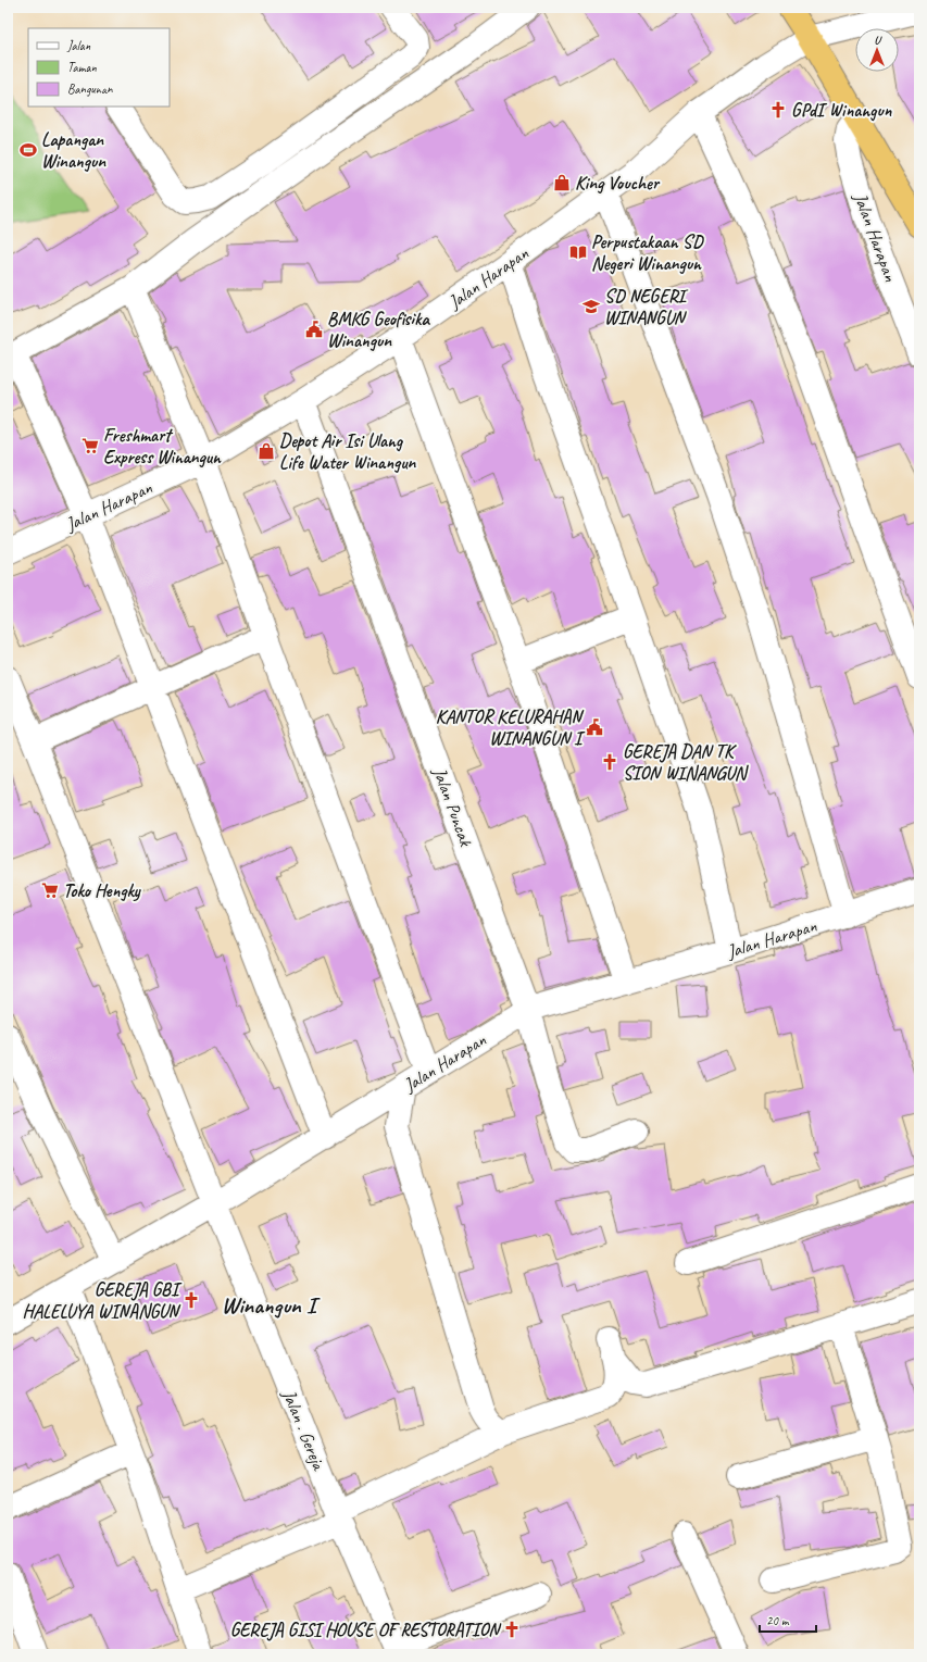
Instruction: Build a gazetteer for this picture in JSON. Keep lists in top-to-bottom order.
{
  "streets": {
    "street": ["Jalan Harapan", "Jalan Puncak", "Jalan . Gereja"]
  },
  "crossings": [
    ["Jalan Harapan", "Jalan Puncak"],
    ["Jalan Harapan", "Jalan . Gereja"]
  ],
  "districts": ["Winangun I"],
  "places": {
    "church": [
      "GPdI Winangun",
      "GEREJA DAN TK SION WINANGUN",
      "GEREJA GBI HALELUYA WINANGUN",
      "GEREJA GISI HOUSE OF RESTORATION"
    ],
    "sports": ["Lapangan Winangun"],
    "shop": ["King Voucher", "Depot Air Isi Ulang Life Water Winangun"],
    "library": ["Perpustakaan SD Negeri Winangun"],
    "school or university": ["SD NEGERI WINANGUN"],
    "public building": ["BMKG Geofisika Winangun", "KANTOR KELURAHAN WINANGUN I"],
    "supermarket": ["Freshmart Express Winangun", "Toko Hengky"]
  },
  "legend": ["Jalan", "Taman", "Bangunan"],
  "scale_bar": "20 m",
  "north": "top"
}
